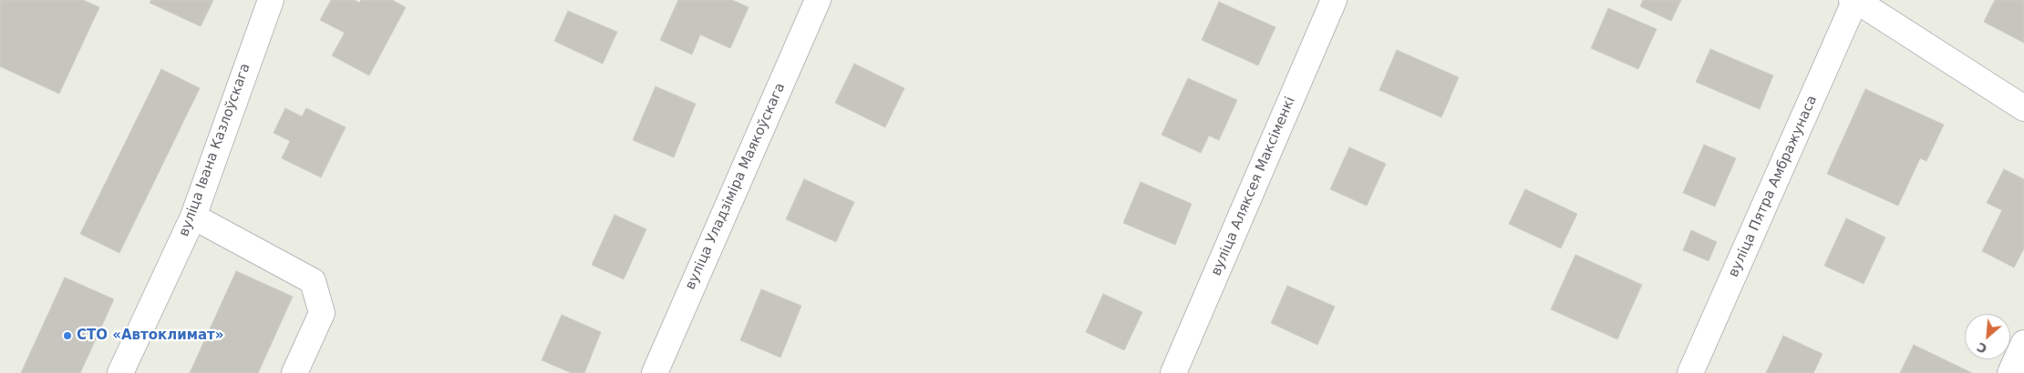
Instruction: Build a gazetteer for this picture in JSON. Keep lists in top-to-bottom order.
{
  "streets": {
    "street": [
      "вуліца Івана Казлоўскага",
      "вуліца Уладзіміра Маякоўскага",
      "вуліца Аляксея Максіменкі",
      "вуліца Пятра Амбражунаса"
    ]
  },
  "places": ["СТО «Автоклимат»"],
  "north": "bottom left"
}
